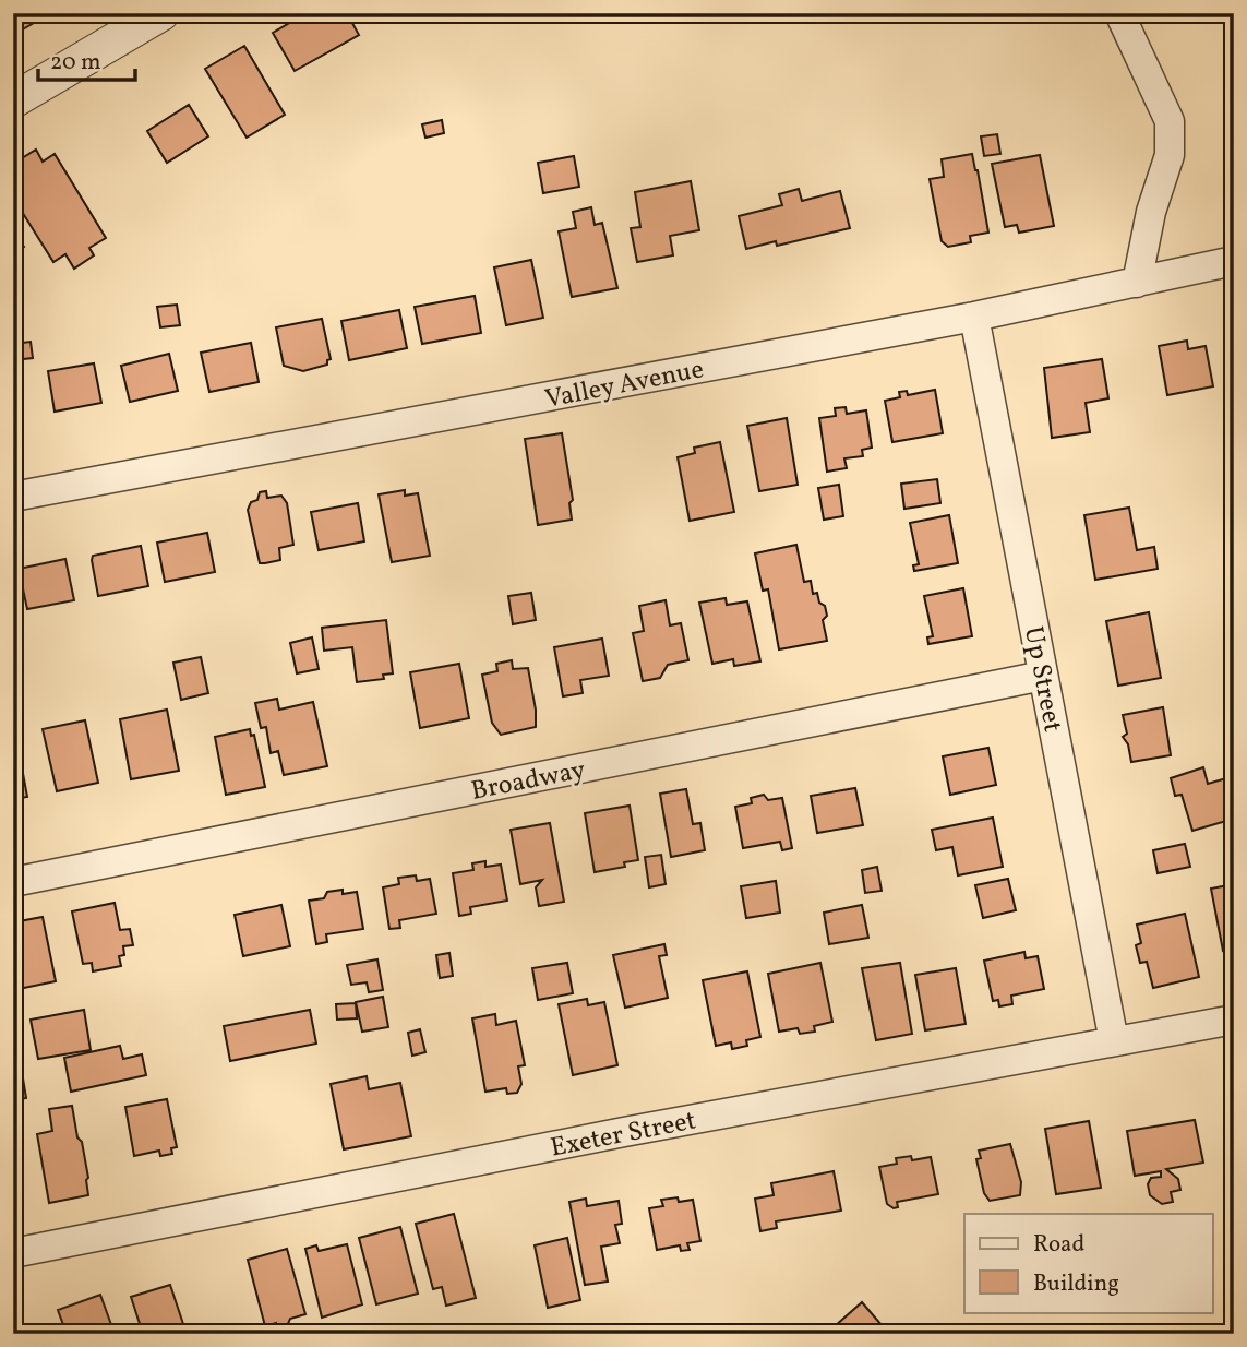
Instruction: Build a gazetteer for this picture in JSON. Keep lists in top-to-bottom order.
{
  "streets": {
    "street": [
      "Valley Avenue",
      "Up Street",
      "Broadway",
      "Exeter Street"
    ]
  },
  "crossings": [
    ["Valley Avenue", "Up Street"],
    ["Up Street", "Broadway"],
    ["Up Street", "Exeter Street"]
  ],
  "legend": ["Road", "Building"],
  "scale_bar": "20 m"
}
